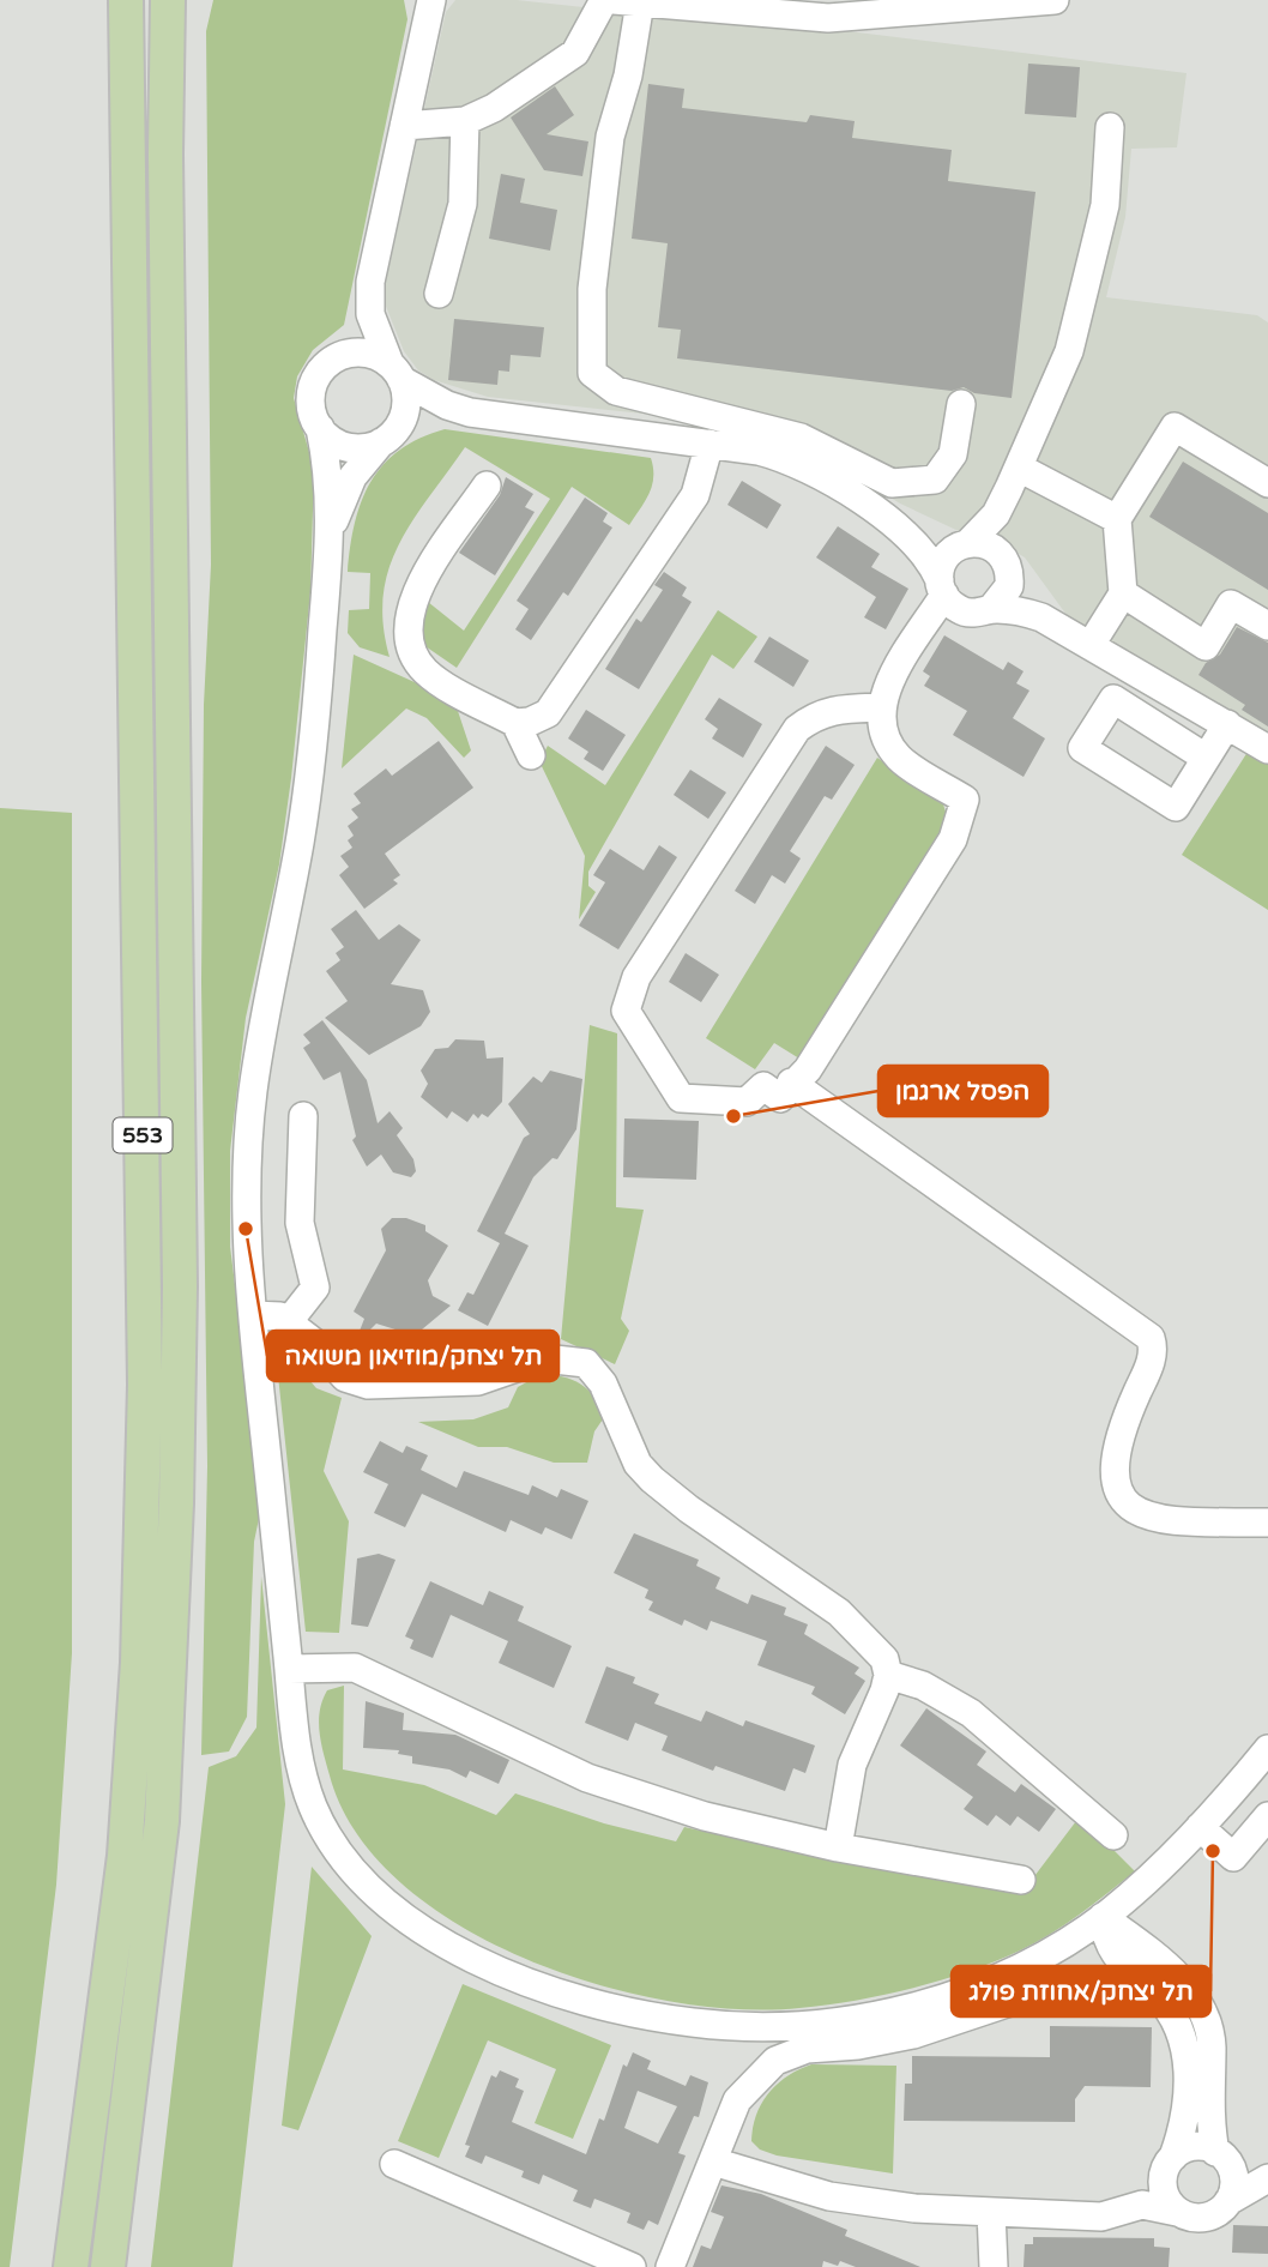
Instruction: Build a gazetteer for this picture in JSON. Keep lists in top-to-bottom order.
{
  "streets": {
    "main road": ["553"]
  },
  "places": ["הפסל ארגמן", "תל יצחק/מוזיאון משואה", "תל יצחק/אחוזת פולג"]
}
